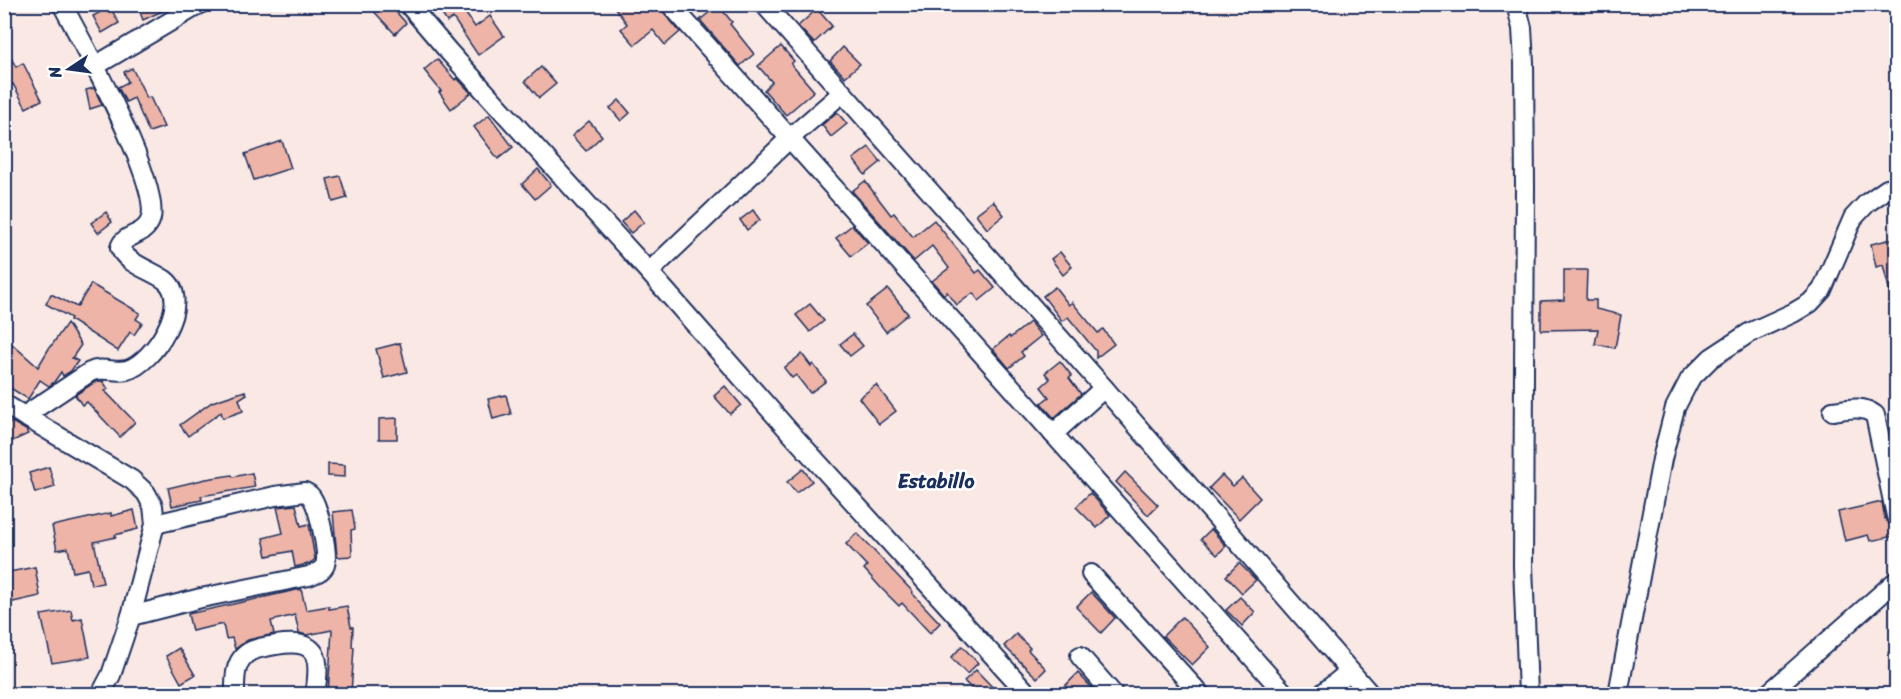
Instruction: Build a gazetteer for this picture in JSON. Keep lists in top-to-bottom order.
{
  "districts": ["Estabillo"],
  "north": "left"
}
